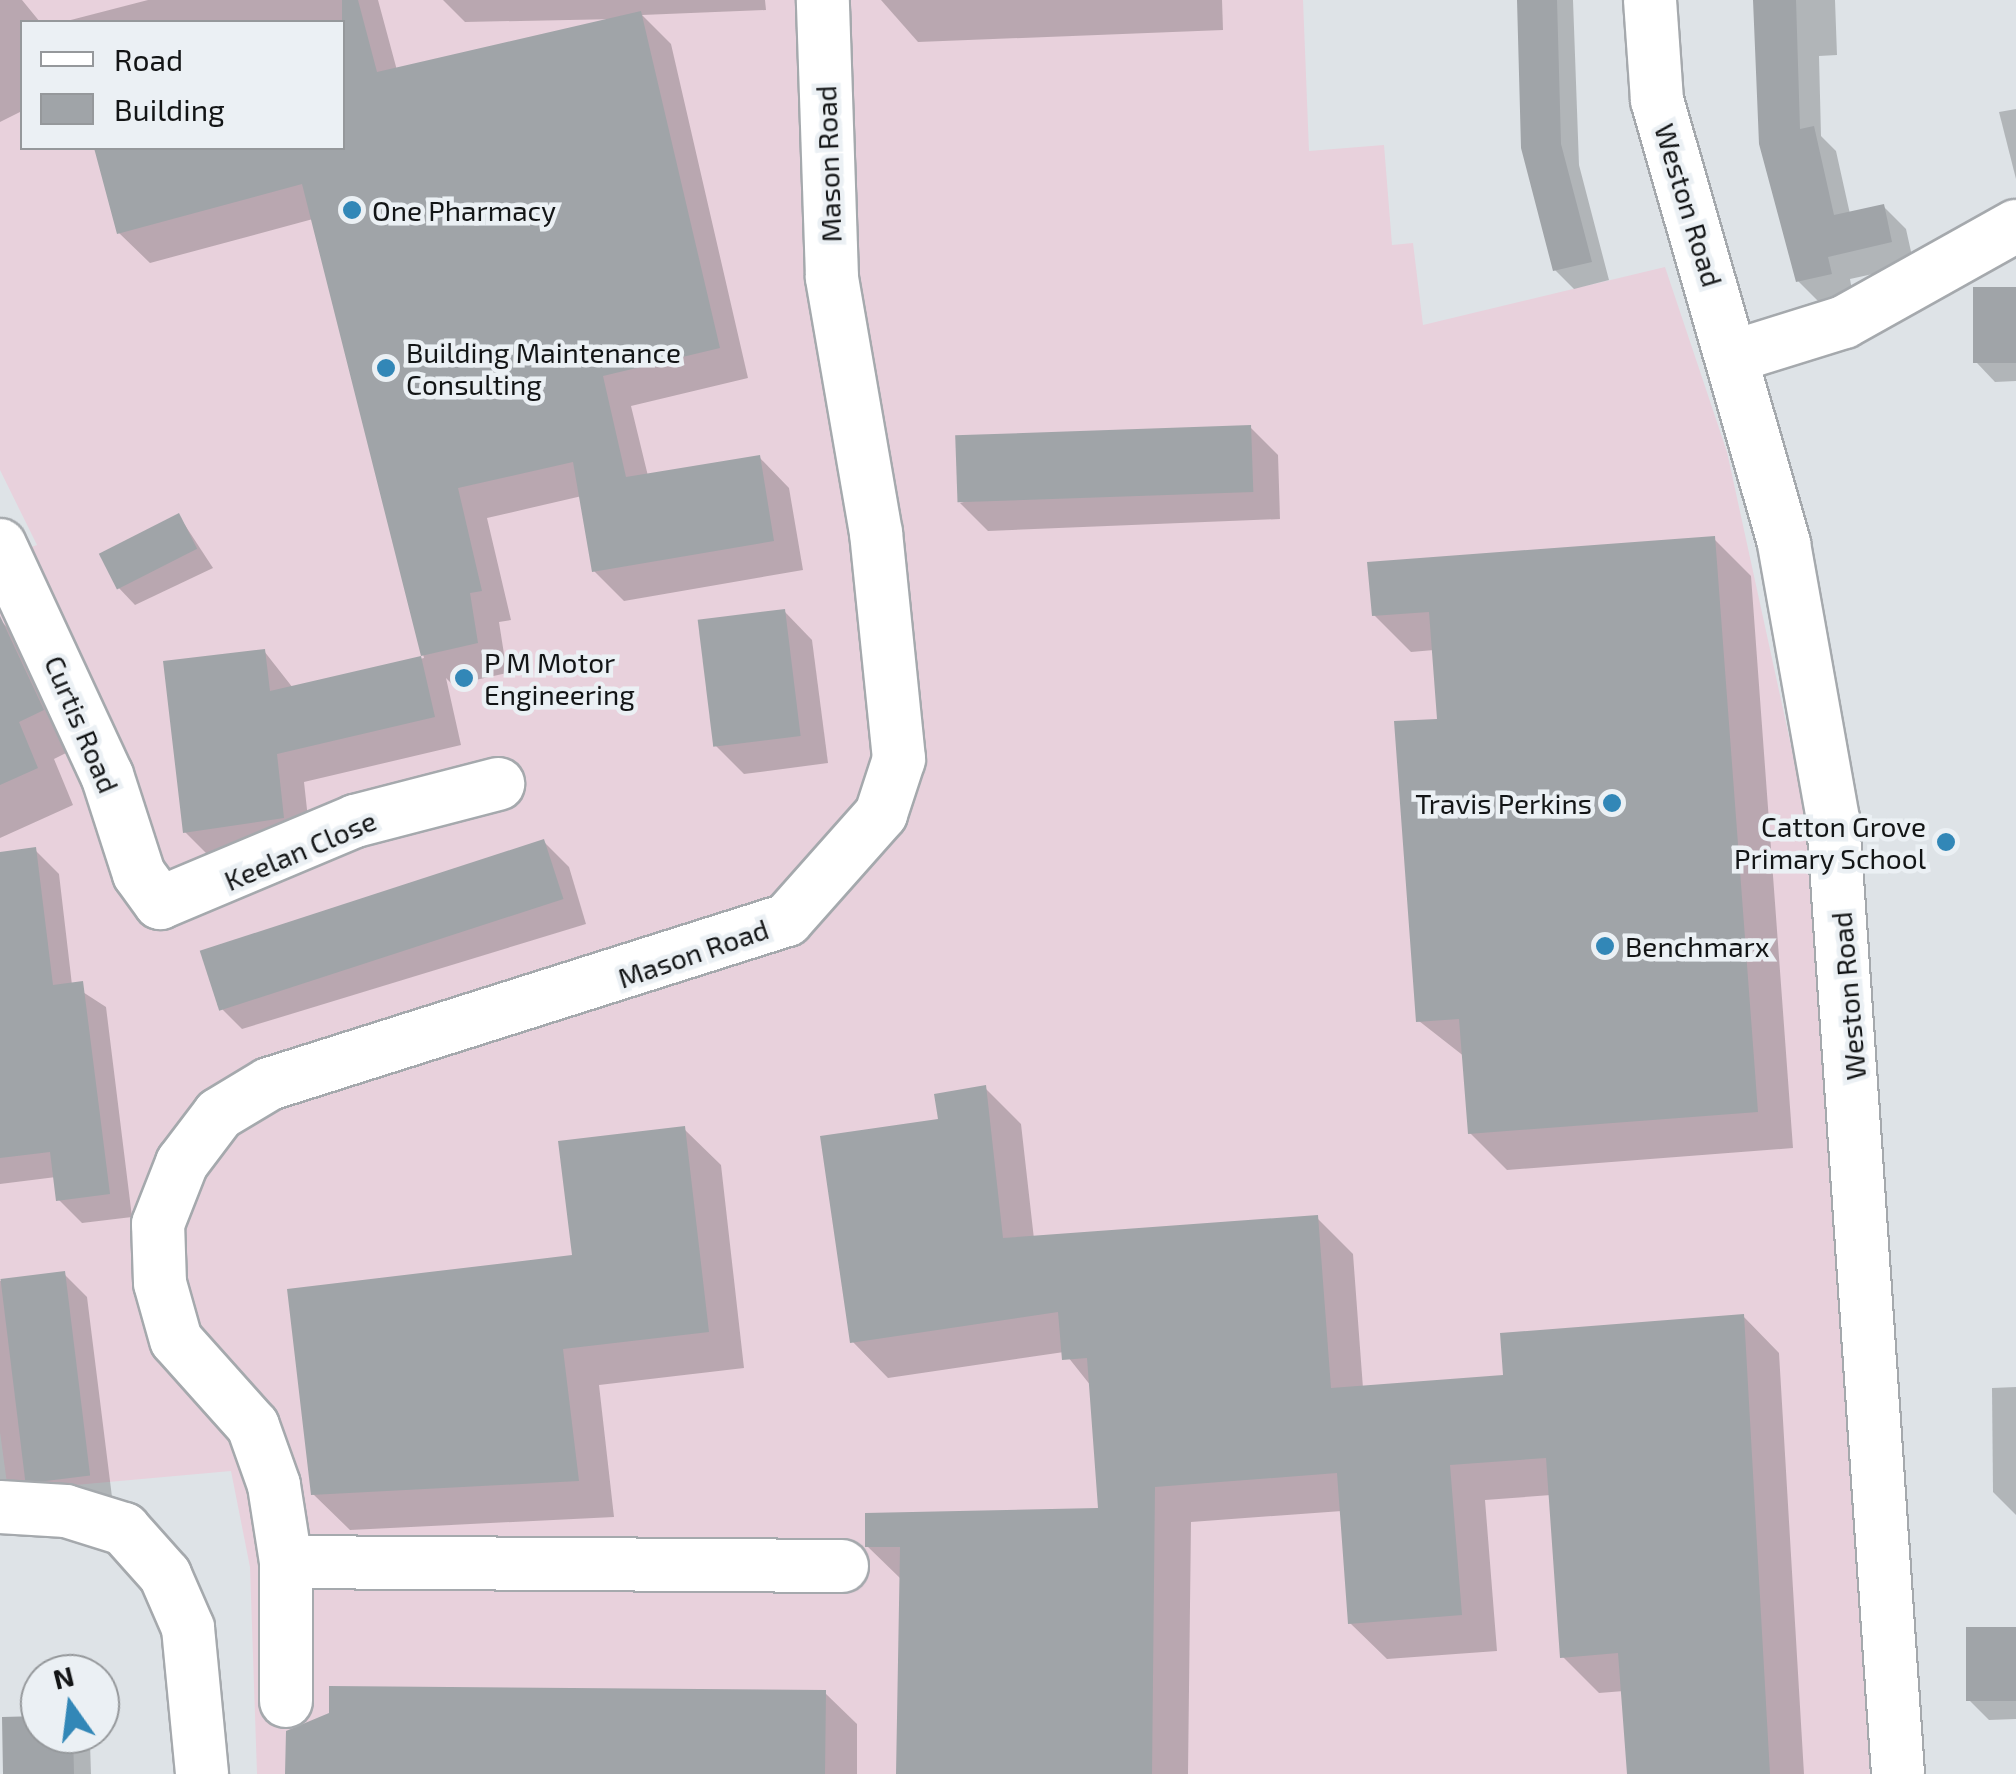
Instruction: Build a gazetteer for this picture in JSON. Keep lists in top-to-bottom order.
{
  "streets": {
    "street": [
      "Mason Road",
      "Weston Road",
      "Curtis Road",
      "Keelan Close"
    ]
  },
  "crossings": [
    ["Curtis Road", "Keelan Close"]
  ],
  "places": [
    "One Pharmacy",
    "Building Maintenance Consulting",
    "P M Motor Engineering",
    "Travis Perkins",
    "Catton Grove Primary School",
    "Benchmarx"
  ],
  "legend": ["Road", "Building"],
  "north": "top"
}
